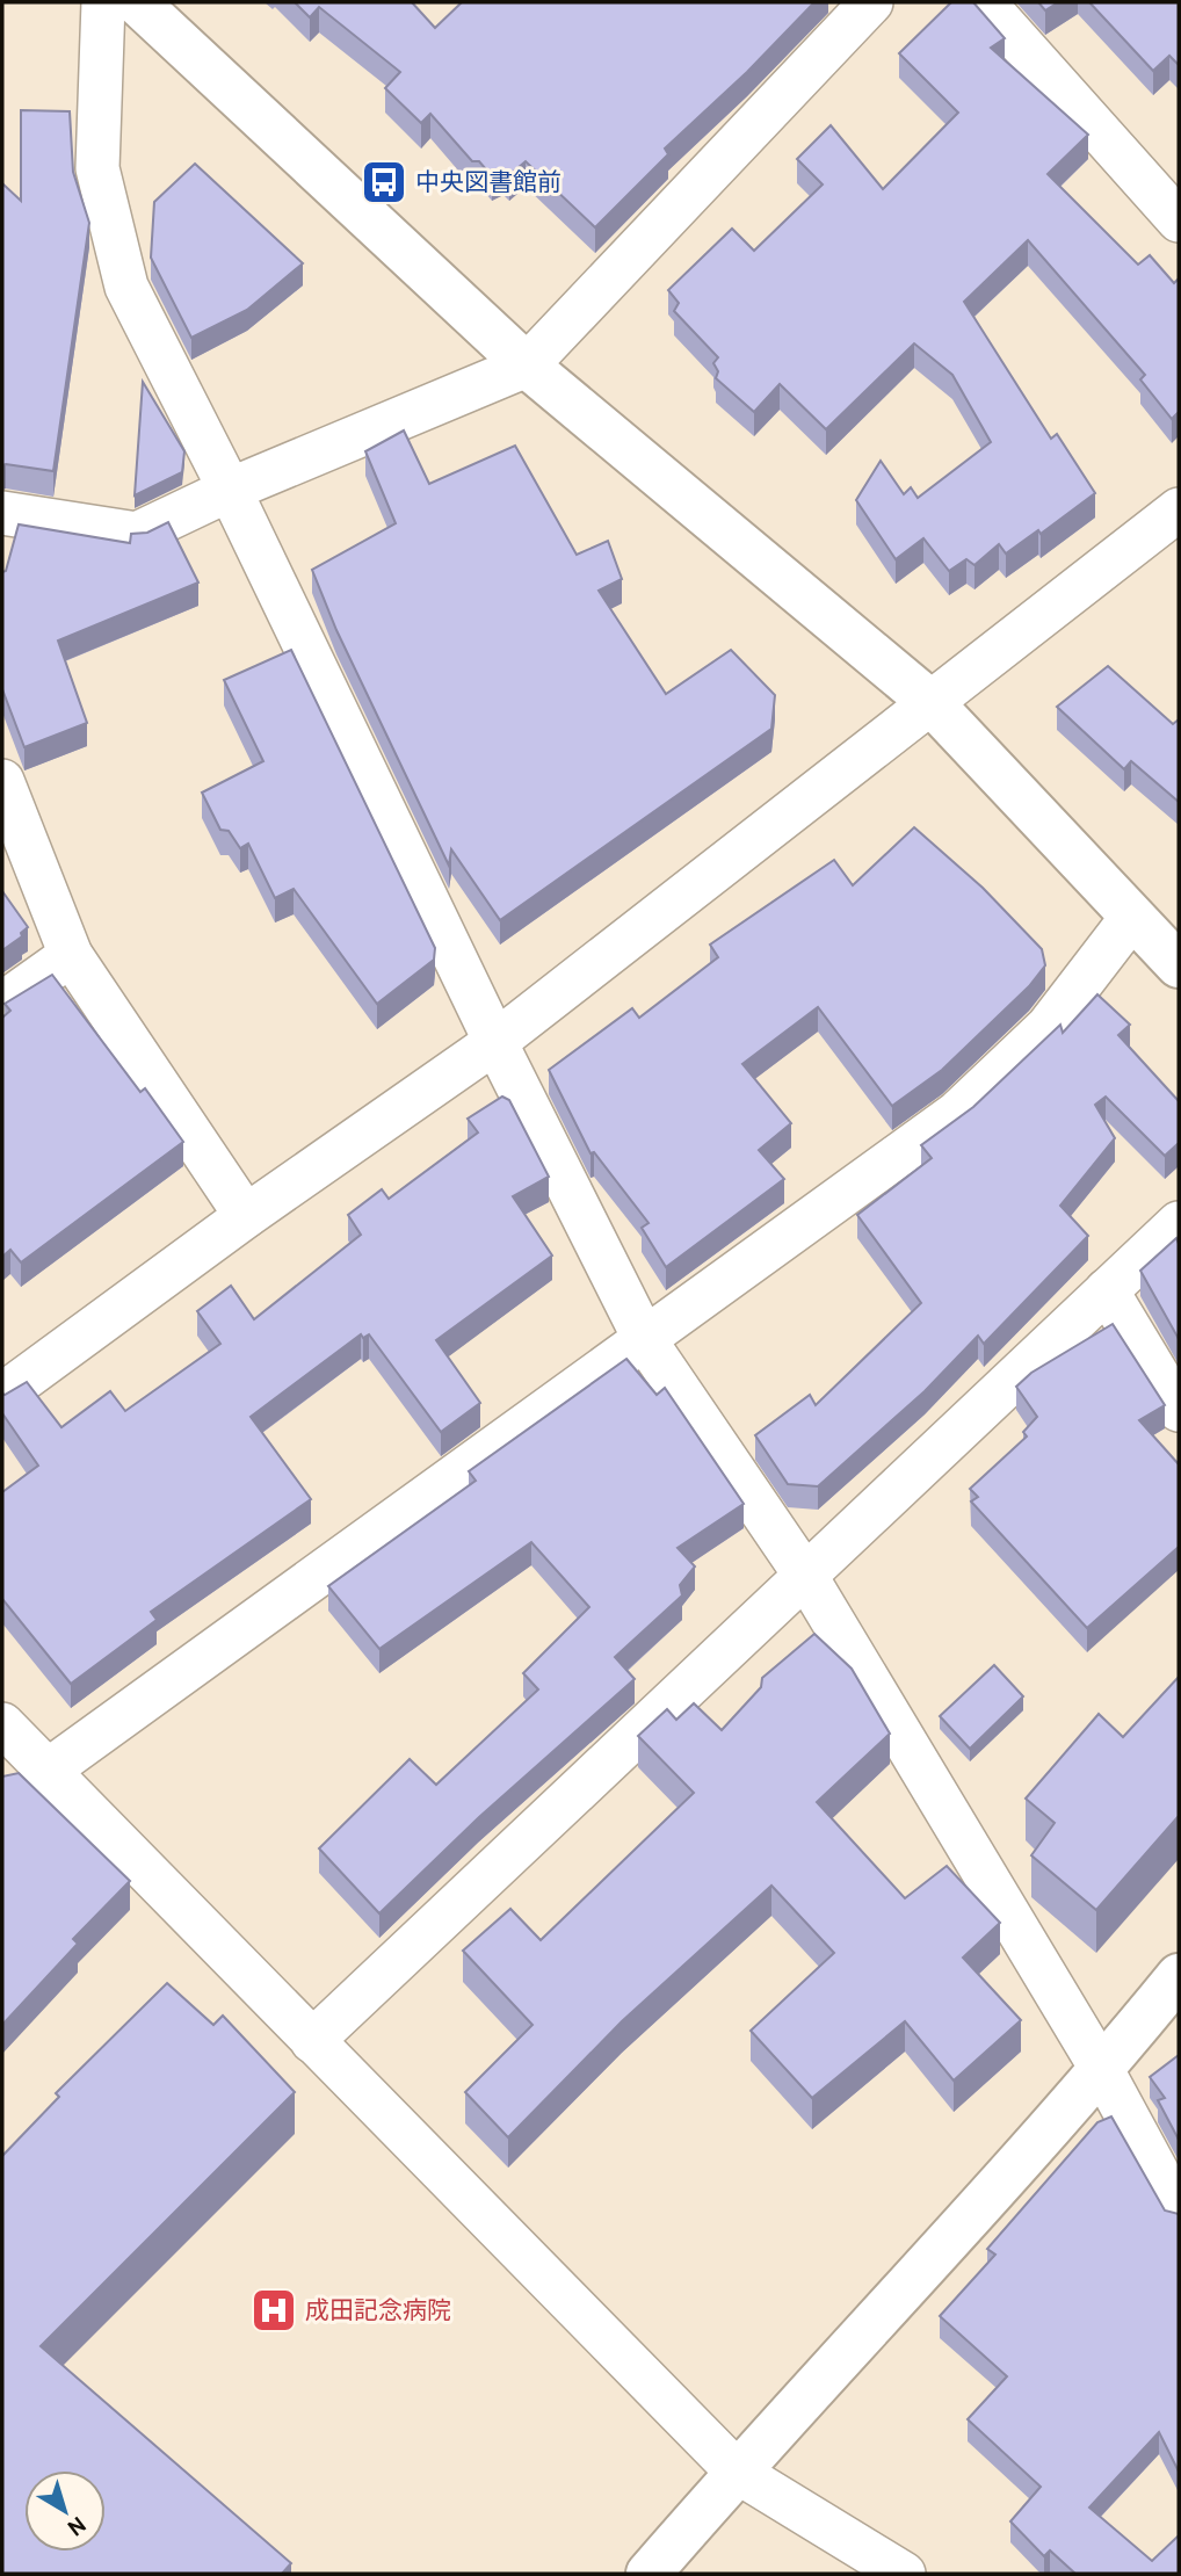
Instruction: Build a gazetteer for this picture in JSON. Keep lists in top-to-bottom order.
{
  "places": {
    "bus stop": ["中央図書館前"],
    "hospital": ["成田記念病院"]
  },
  "north": "bottom right"
}
